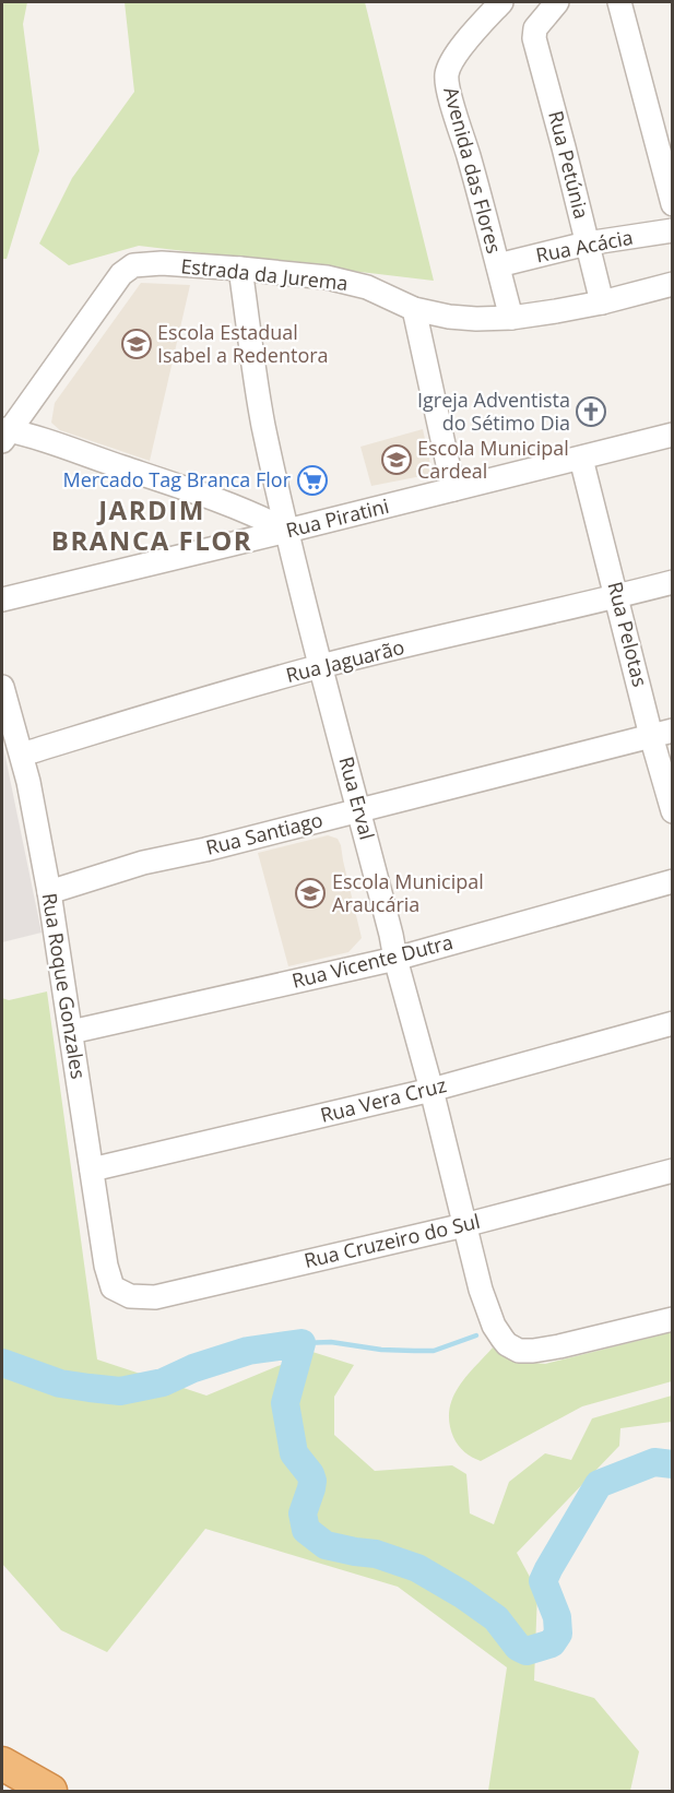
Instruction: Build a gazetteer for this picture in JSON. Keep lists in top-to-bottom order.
{
  "streets": {
    "street": [
      "Rua Petúnia",
      "Avenida das Flores",
      "Rua Acácia",
      "Estrada da Jurema",
      "Rua Piratini",
      "Rua Pelotas",
      "Rua Jaguarão",
      "Rua Erval",
      "Rua Santiago",
      "Rua Vicente Dutra",
      "Rua Roque Gonzales",
      "Rua Vera Cruz",
      "Rua Cruzeiro do Sul"
    ]
  },
  "crossings": [
    ["Rua Petúnia", "Rua Acácia"],
    ["Rua Petúnia", "Estrada da Jurema"],
    ["Avenida das Flores", "Rua Acácia"],
    ["Avenida das Flores", "Estrada da Jurema"],
    ["Estrada da Jurema", "Rua Erval"],
    ["Rua Piratini", "Rua Pelotas"],
    ["Rua Piratini", "Rua Erval"],
    ["Rua Pelotas", "Rua Jaguarão"],
    ["Rua Pelotas", "Rua Santiago"],
    ["Rua Jaguarão", "Rua Erval"],
    ["Rua Jaguarão", "Rua Roque Gonzales"],
    ["Rua Erval", "Rua Santiago"],
    ["Rua Erval", "Rua Vicente Dutra"],
    ["Rua Erval", "Rua Vera Cruz"],
    ["Rua Erval", "Rua Cruzeiro do Sul"],
    ["Rua Santiago", "Rua Roque Gonzales"],
    ["Rua Vicente Dutra", "Rua Roque Gonzales"],
    ["Rua Roque Gonzales", "Rua Vera Cruz"],
    ["Rua Roque Gonzales", "Rua Cruzeiro do Sul"]
  ],
  "districts": ["JARDIM BRANCA FLOR"],
  "places": {
    "school or university": ["Escola Estadual Isabel a Redentora", "Escola Municipal Cardeal", "Escola Municipal Araucária"],
    "church": ["Igreja Adventista do Sétimo Dia"],
    "supermarket": ["Mercado Tag Branca Flor"]
  }
}
